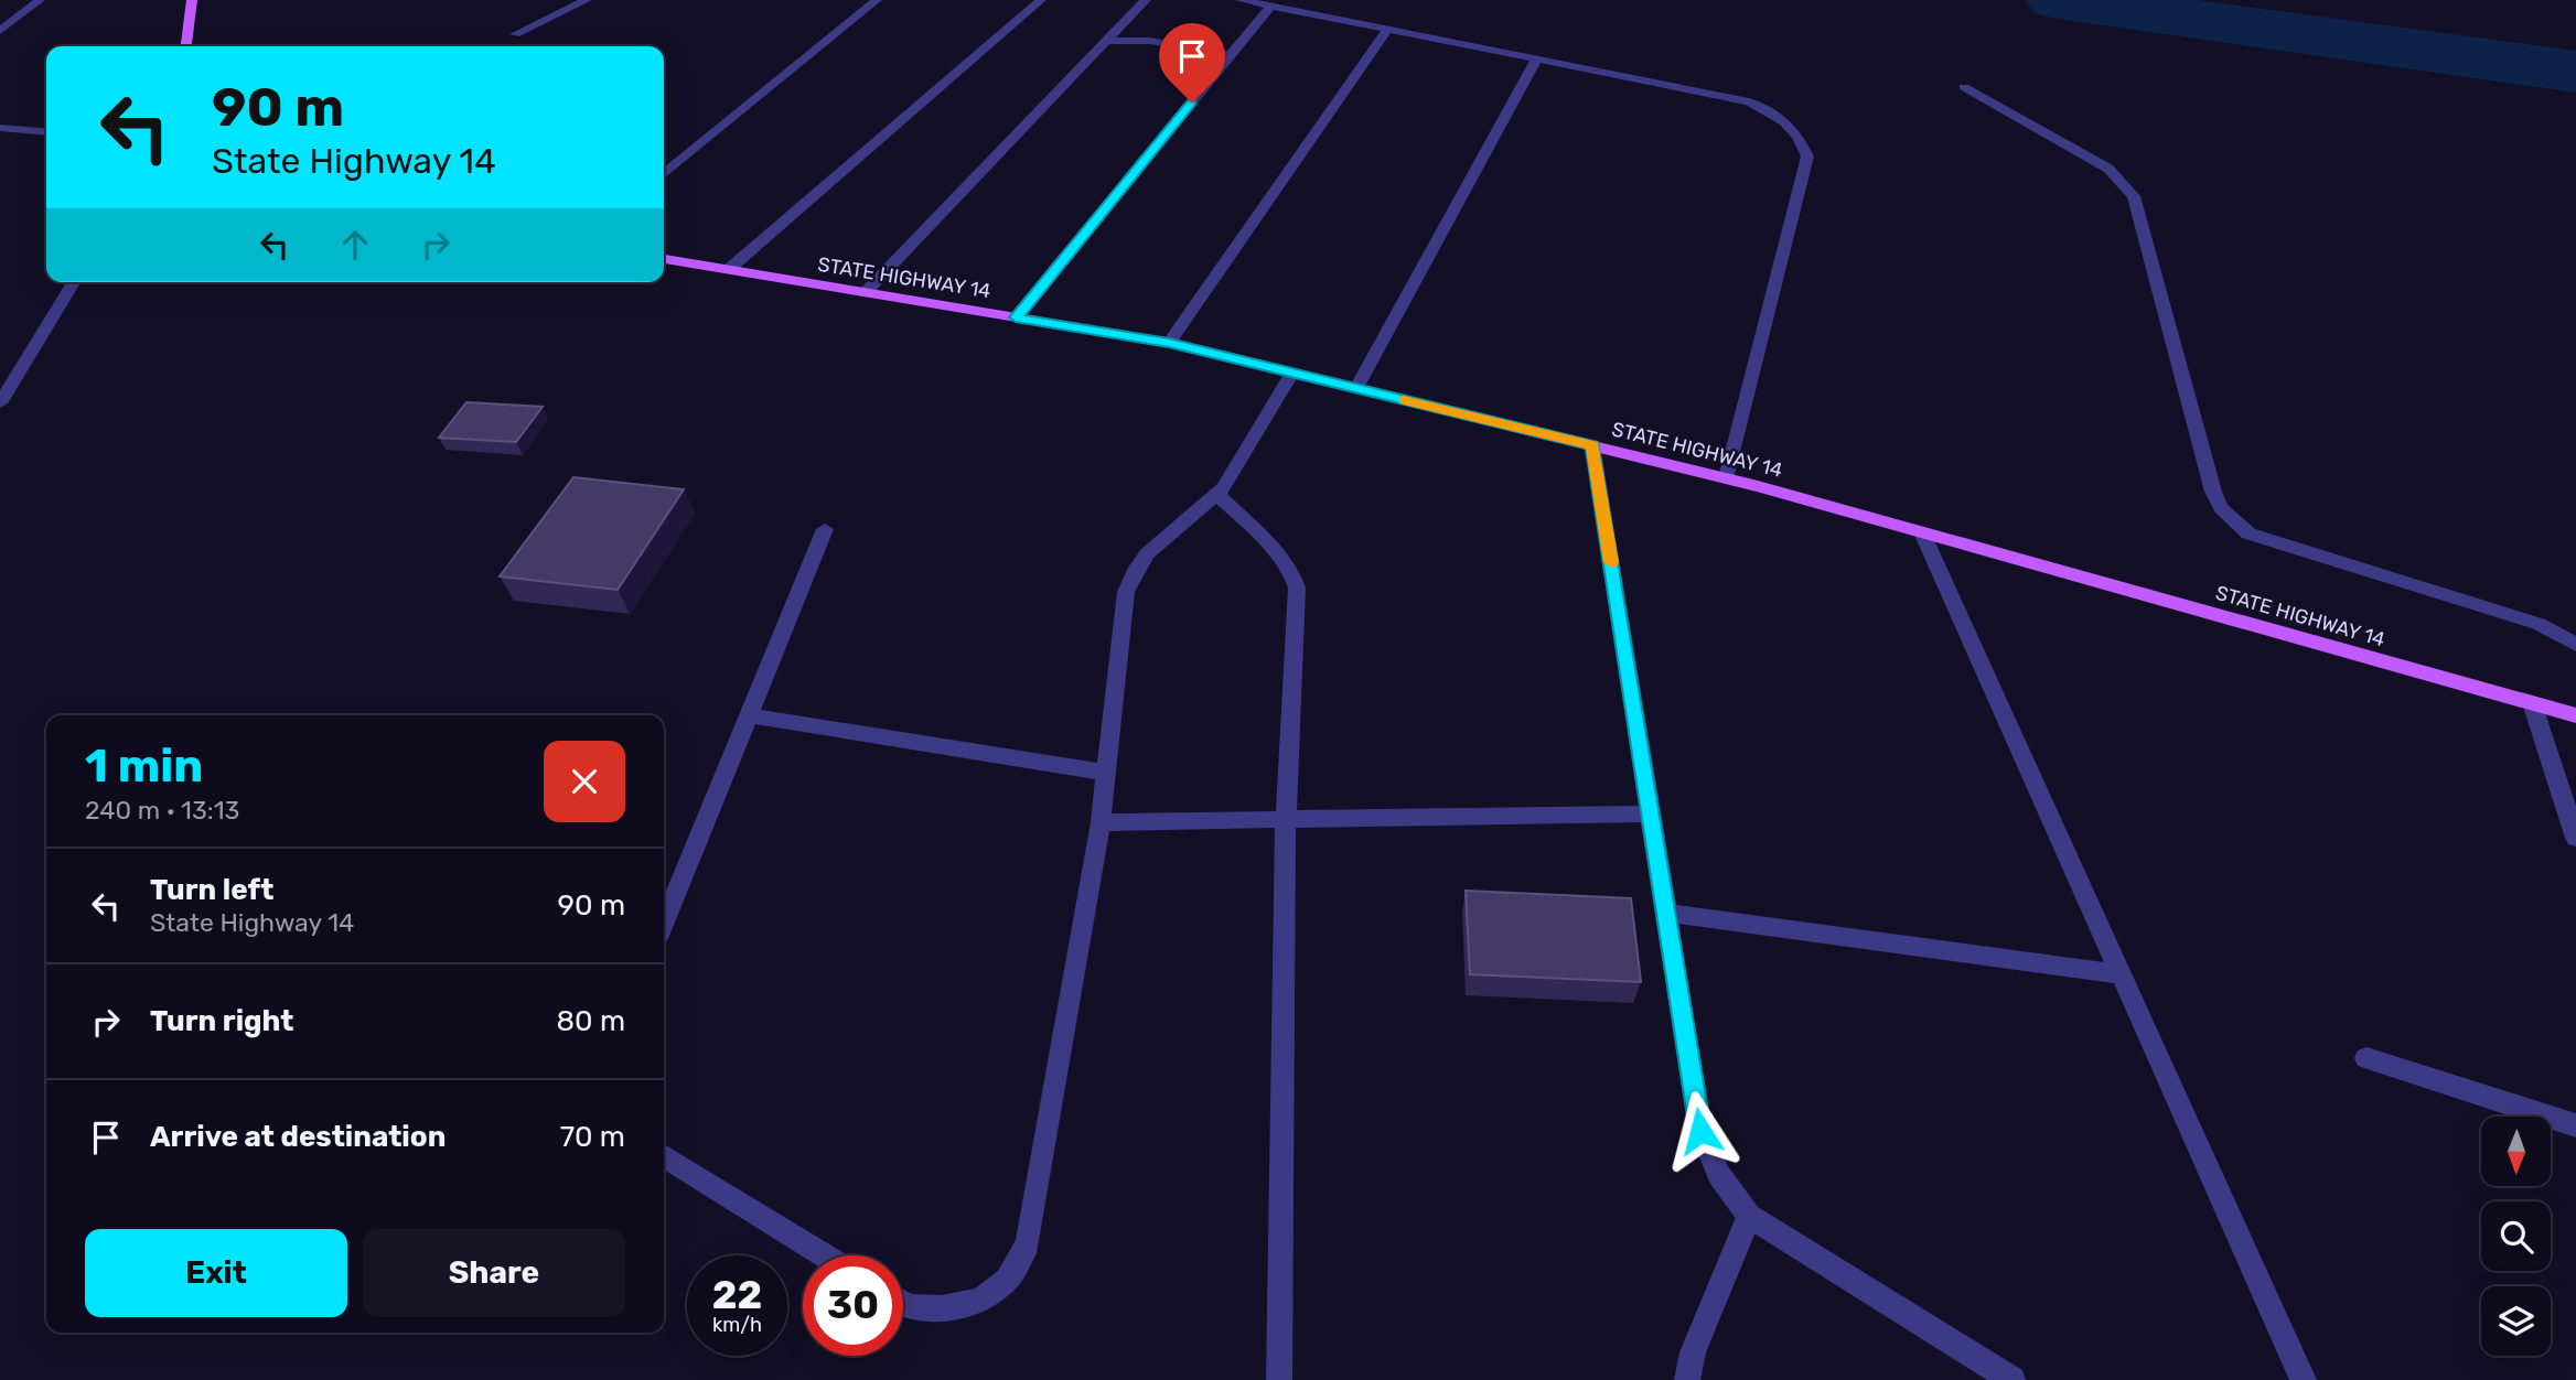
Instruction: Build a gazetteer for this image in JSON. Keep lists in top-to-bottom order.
{
  "streets": {
    "main road": ["STATE HIGHWAY 14"]
  },
  "north": "bottom",
  "page": {
    "turn": ["90 m", "State Highway 14"],
    "heading": ["1 min", "240 m · 13:13"],
    "list": [
      {
        "name": "Turn left",
        "note": "State Highway 14",
        "value": "90 m"
      },
      {
        "name": "Turn right",
        "value": "80 m"
      },
      {
        "name": "Arrive at destination",
        "value": "70 m"
      }
    ],
    "buttons": ["Exit", "Share"],
    "speed": "22 km/h",
    "limit": "30"
  }
}
